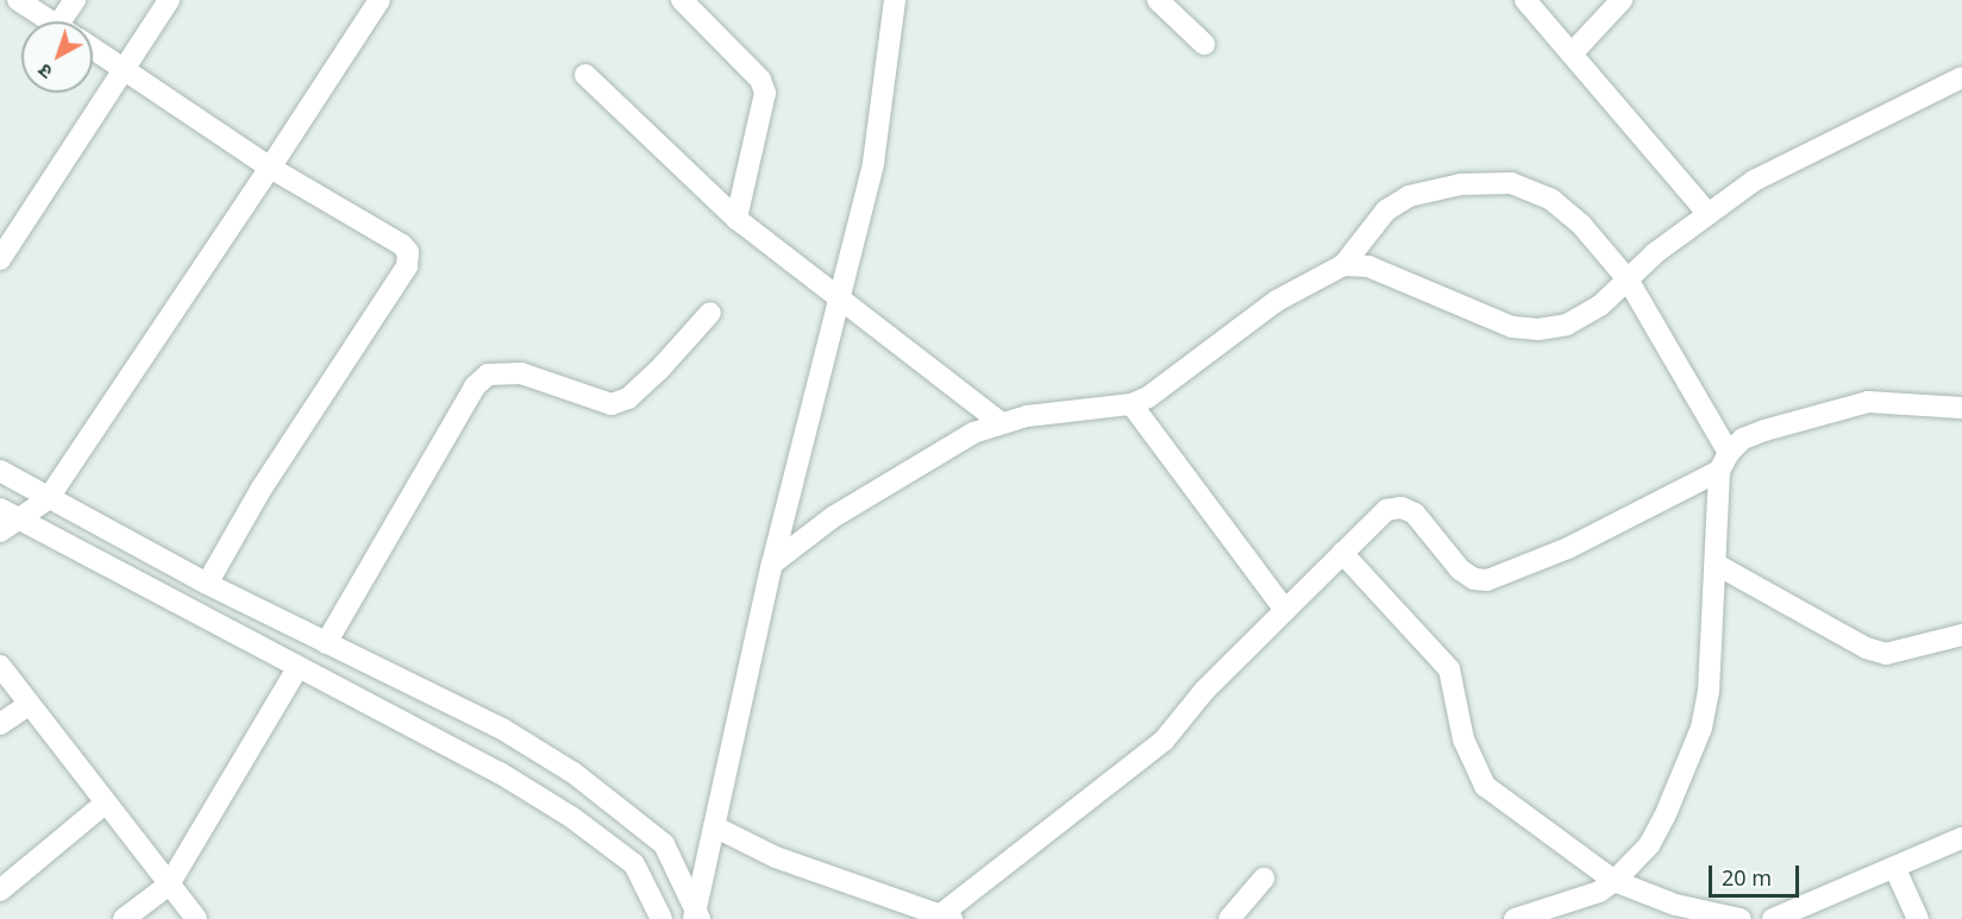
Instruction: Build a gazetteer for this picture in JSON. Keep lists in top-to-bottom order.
{
  "scale_bar": "20 m",
  "north": "bottom left"
}
